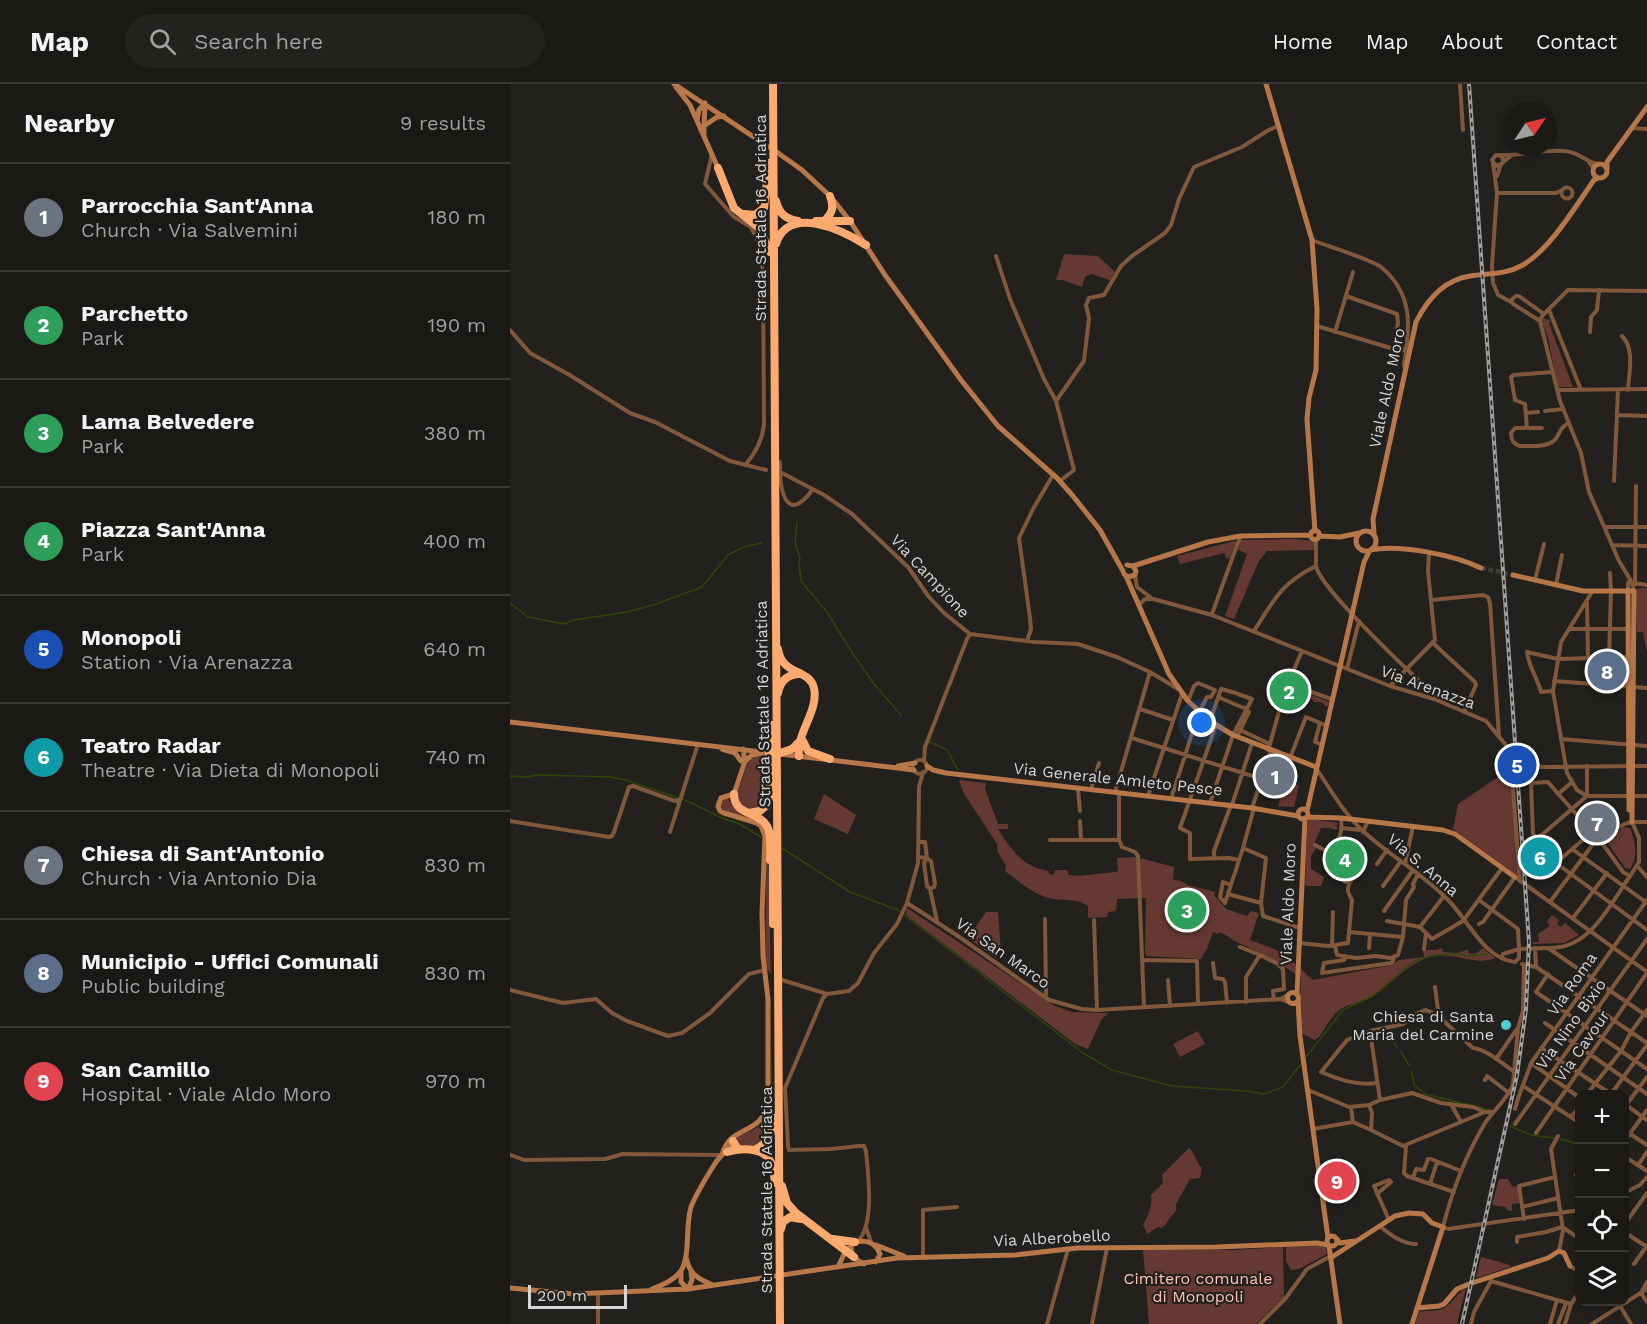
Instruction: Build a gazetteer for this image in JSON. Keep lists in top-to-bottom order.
{
  "streets": {
    "highway": ["Strada Statale 16 Adriatica"],
    "main road": ["Viale Aldo Moro", "Via Generale Amleto Pesce", "Via Alberobello"],
    "street": [
      "Via Campione",
      "Via Arenazza",
      "Via S. Anna",
      "Via San Marco",
      "Via Roma",
      "Via Nino Bixio",
      "Via Cavour"
    ]
  },
  "crossings": [
    ["Viale Aldo Moro", "Via Generale Amleto Pesce"],
    ["Viale Aldo Moro", "Via San Marco"],
    ["Viale Aldo Moro", "Via Alberobello"],
    ["Via Arenazza", "Via Generale Amleto Pesce"],
    ["Via Generale Amleto Pesce", "Via S. Anna"]
  ],
  "parks": ["Cimitero comunale di Monopoli"],
  "places": ["Chiesa di Santa Maria del Carmine"],
  "scale_bar": "200 m",
  "north": "top right",
  "page": {
    "header": "Map",
    "search": "Search here",
    "nav": [
      "Home",
      "Map",
      "About",
      "Contact"
    ],
    "heading": ["Nearby", "9 results"],
    "list": [
      {
        "mark": "1",
        "name": "Parrocchia Sant'Anna",
        "note": "Church · Via Salvemini",
        "value": "180 m"
      },
      {
        "mark": "2",
        "name": "Parchetto",
        "note": "Park",
        "value": "190 m"
      },
      {
        "mark": "3",
        "name": "Lama Belvedere",
        "note": "Park",
        "value": "380 m"
      },
      {
        "mark": "4",
        "name": "Piazza Sant'Anna",
        "note": "Park",
        "value": "400 m"
      },
      {
        "mark": "5",
        "name": "Monopoli",
        "note": "Station · Via Arenazza",
        "value": "640 m"
      },
      {
        "mark": "6",
        "name": "Teatro Radar",
        "note": "Theatre · Via Dieta di Monopoli",
        "value": "740 m"
      },
      {
        "mark": "7",
        "name": "Chiesa di Sant'Antonio",
        "note": "Church · Via Antonio Dia",
        "value": "830 m"
      },
      {
        "mark": "8",
        "name": "Municipio - Uffici Comunali",
        "note": "Public building",
        "value": "830 m"
      },
      {
        "mark": "9",
        "name": "San Camillo",
        "note": "Hospital · Viale Aldo Moro",
        "value": "970 m"
      }
    ],
    "pins": [
      "8",
      "2",
      "5",
      "1",
      "7",
      "6",
      "4",
      "3",
      "9"
    ],
    "map_buttons": ["+", "−"],
    "scale": "200 m"
  }
}
